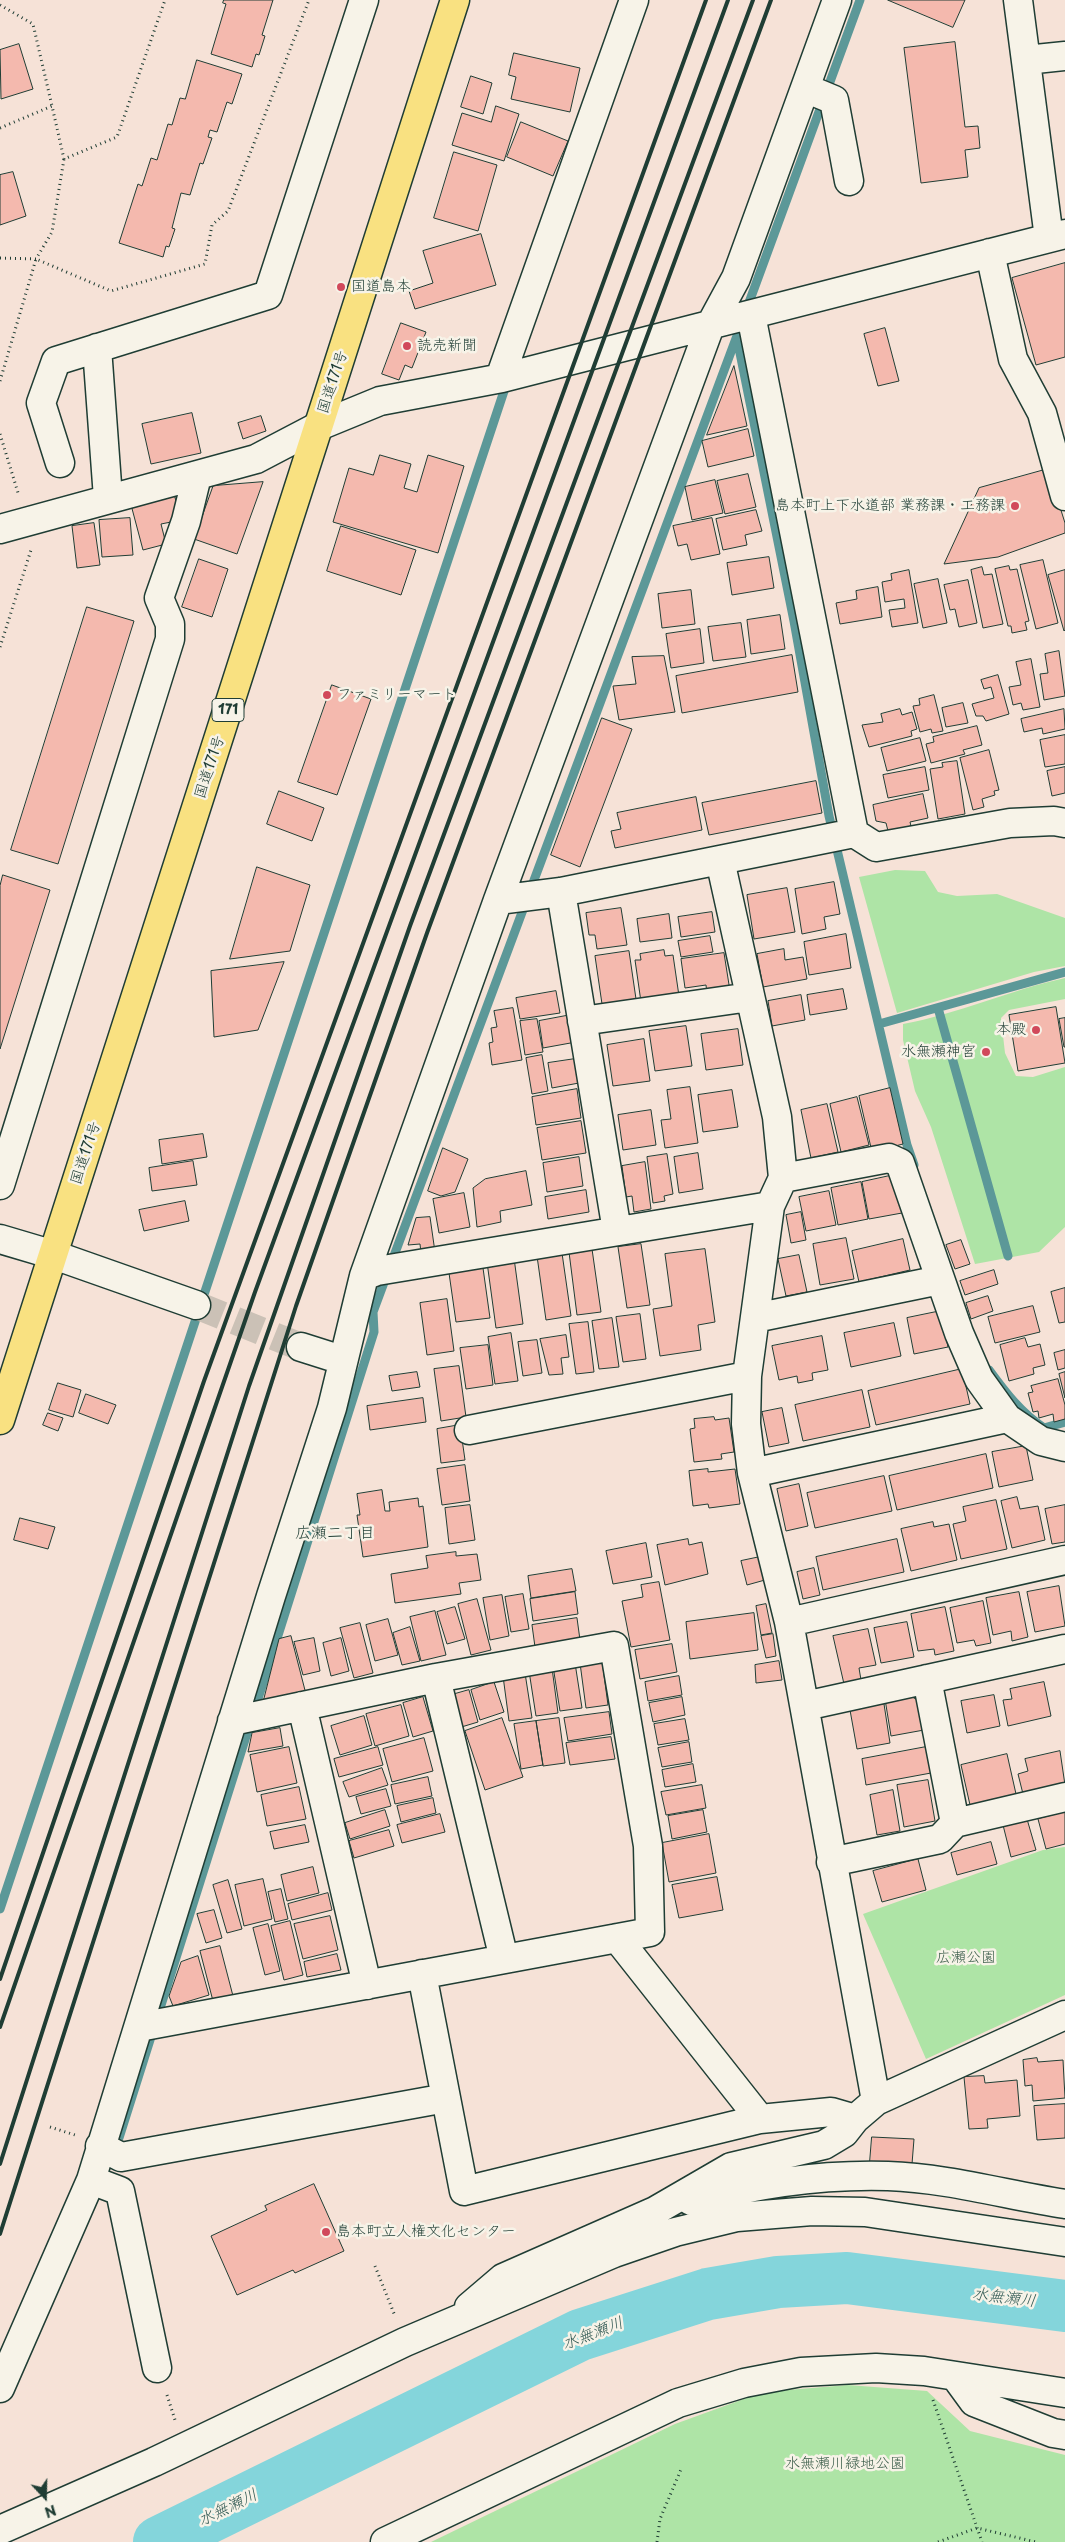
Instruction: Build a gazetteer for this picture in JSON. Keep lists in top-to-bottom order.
{
  "streets": {
    "highway": ["国道171号", "171"]
  },
  "districts": ["広瀬二丁目"],
  "water": ["水無瀬川"],
  "parks": ["広瀬公園", "水無瀬川緑地公園"],
  "places": [
    "国道島本",
    "読売新聞",
    "島本町上下水道部 業務課・工務課",
    "ファミリーマート",
    "本殿",
    "水無瀬神宮",
    "島本町立人権文化センター"
  ],
  "north": "bottom"
}
